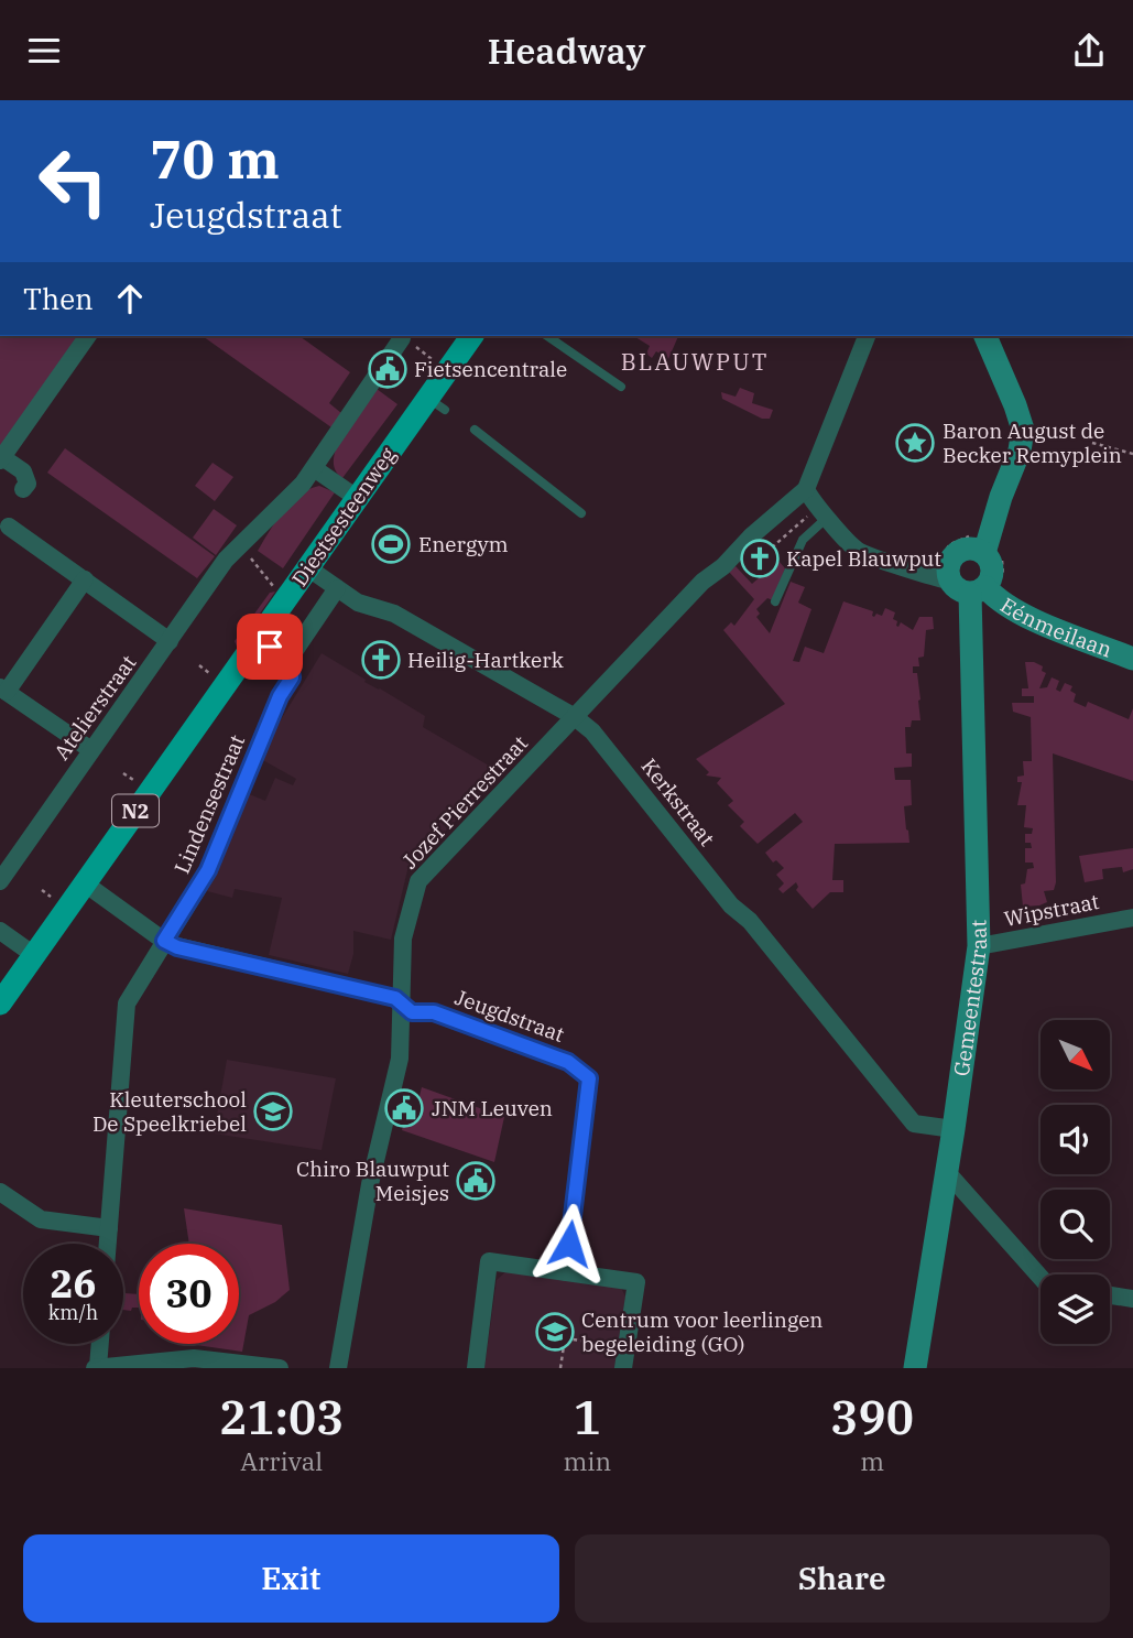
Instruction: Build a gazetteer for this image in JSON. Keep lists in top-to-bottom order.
{
  "streets": {
    "main road": ["Diestsesteenweg", "N2"],
    "street": [
      "Eénmeilaan",
      "Atelierstraat",
      "Jozef Pierrestraat",
      "Kerkstraat",
      "Lindensestraat",
      "Wipstraat",
      "Gemeentestraat",
      "Jeugdstraat"
    ]
  },
  "crossings": [
    ["Diestsesteenweg", "Kerkstraat"],
    ["Eénmeilaan", "Gemeentestraat"],
    ["Jozef Pierrestraat", "Kerkstraat"],
    ["Jozef Pierrestraat", "Jeugdstraat"],
    ["Kerkstraat", "Gemeentestraat"],
    ["Wipstraat", "Gemeentestraat"]
  ],
  "districts": ["BLAUWPUT"],
  "places": {
    "public building": ["Fietsencentrale", "JNM Leuven", "Chiro Blauwput Meisjes"],
    "place": ["Baron August de Becker Remyplein"],
    "sports": ["Energym"],
    "church": ["Kapel Blauwput", "Heilig-Hartkerk"],
    "school or university": ["Kleuterschool De Speelkriebel", "Centrum voor leerlingen begeleiding (GO)"]
  },
  "north": "bottom right",
  "page": {
    "header": "Headway",
    "turn": ["70 m", "Jeugdstraat"],
    "then": "Then",
    "speed": "26 km/h",
    "limit": "30",
    "eta": [
      "21:03",
      "Arrival",
      "1",
      "min",
      "390",
      "m"
    ],
    "buttons": ["Exit", "Share"]
  }
}
